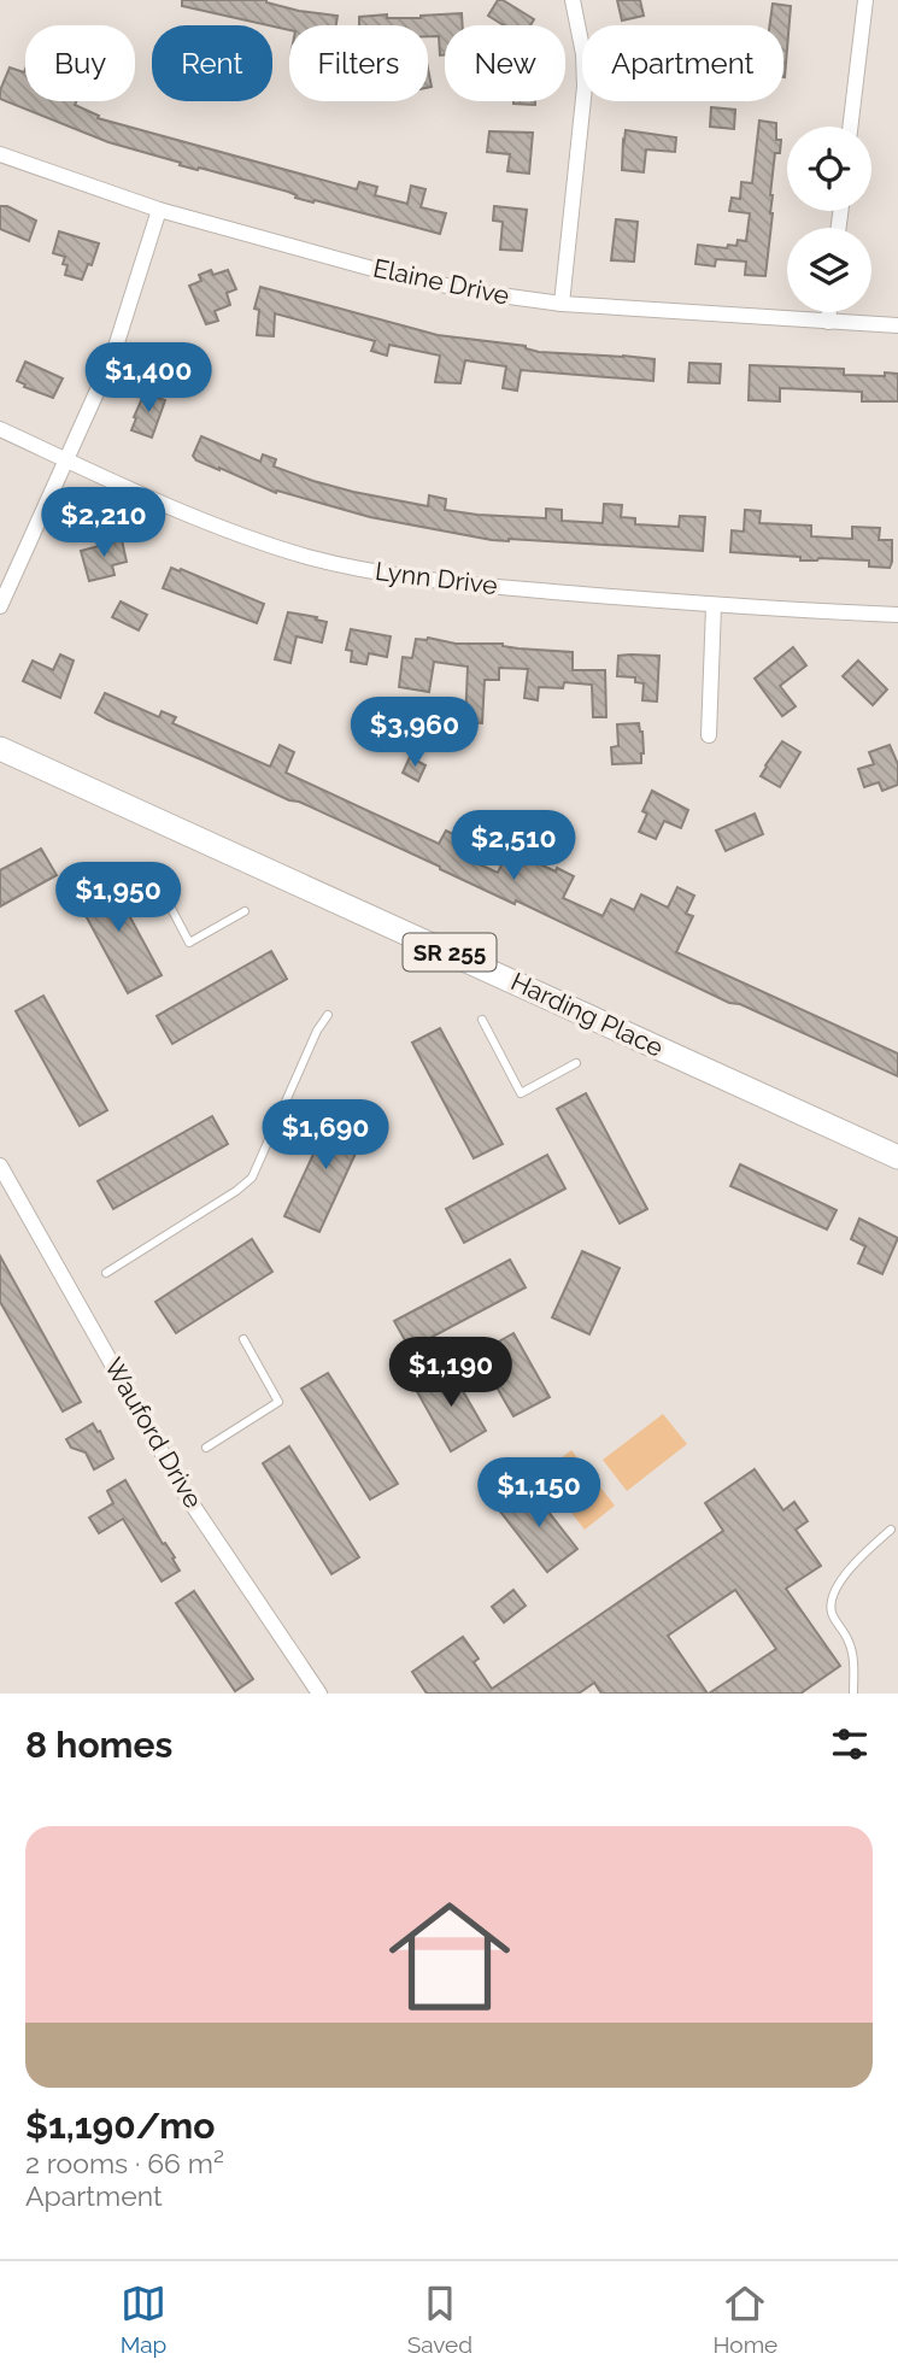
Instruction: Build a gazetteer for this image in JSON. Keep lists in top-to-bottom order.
{
  "streets": {
    "main road": ["SR 255", "Harding Place"],
    "street": ["Elaine Drive", "Lynn Drive", "Wauford Drive"]
  },
  "page": {
    "chip": [
      "Buy",
      "Rent",
      "Filters",
      "New",
      "Apartment"
    ],
    "price": [
      "$1,400",
      "$2,210",
      "$3,960",
      "$2,510",
      "$1,950",
      "$1,690",
      "$1,190",
      "$1,150"
    ],
    "heading": "8 homes",
    "list": [
      {
        "name": "$1,190/mo",
        "note": "2 rooms · 66 m² · Apartment"
      }
    ],
    "tabs": ["Map", "Saved", "Home"]
  }
}
